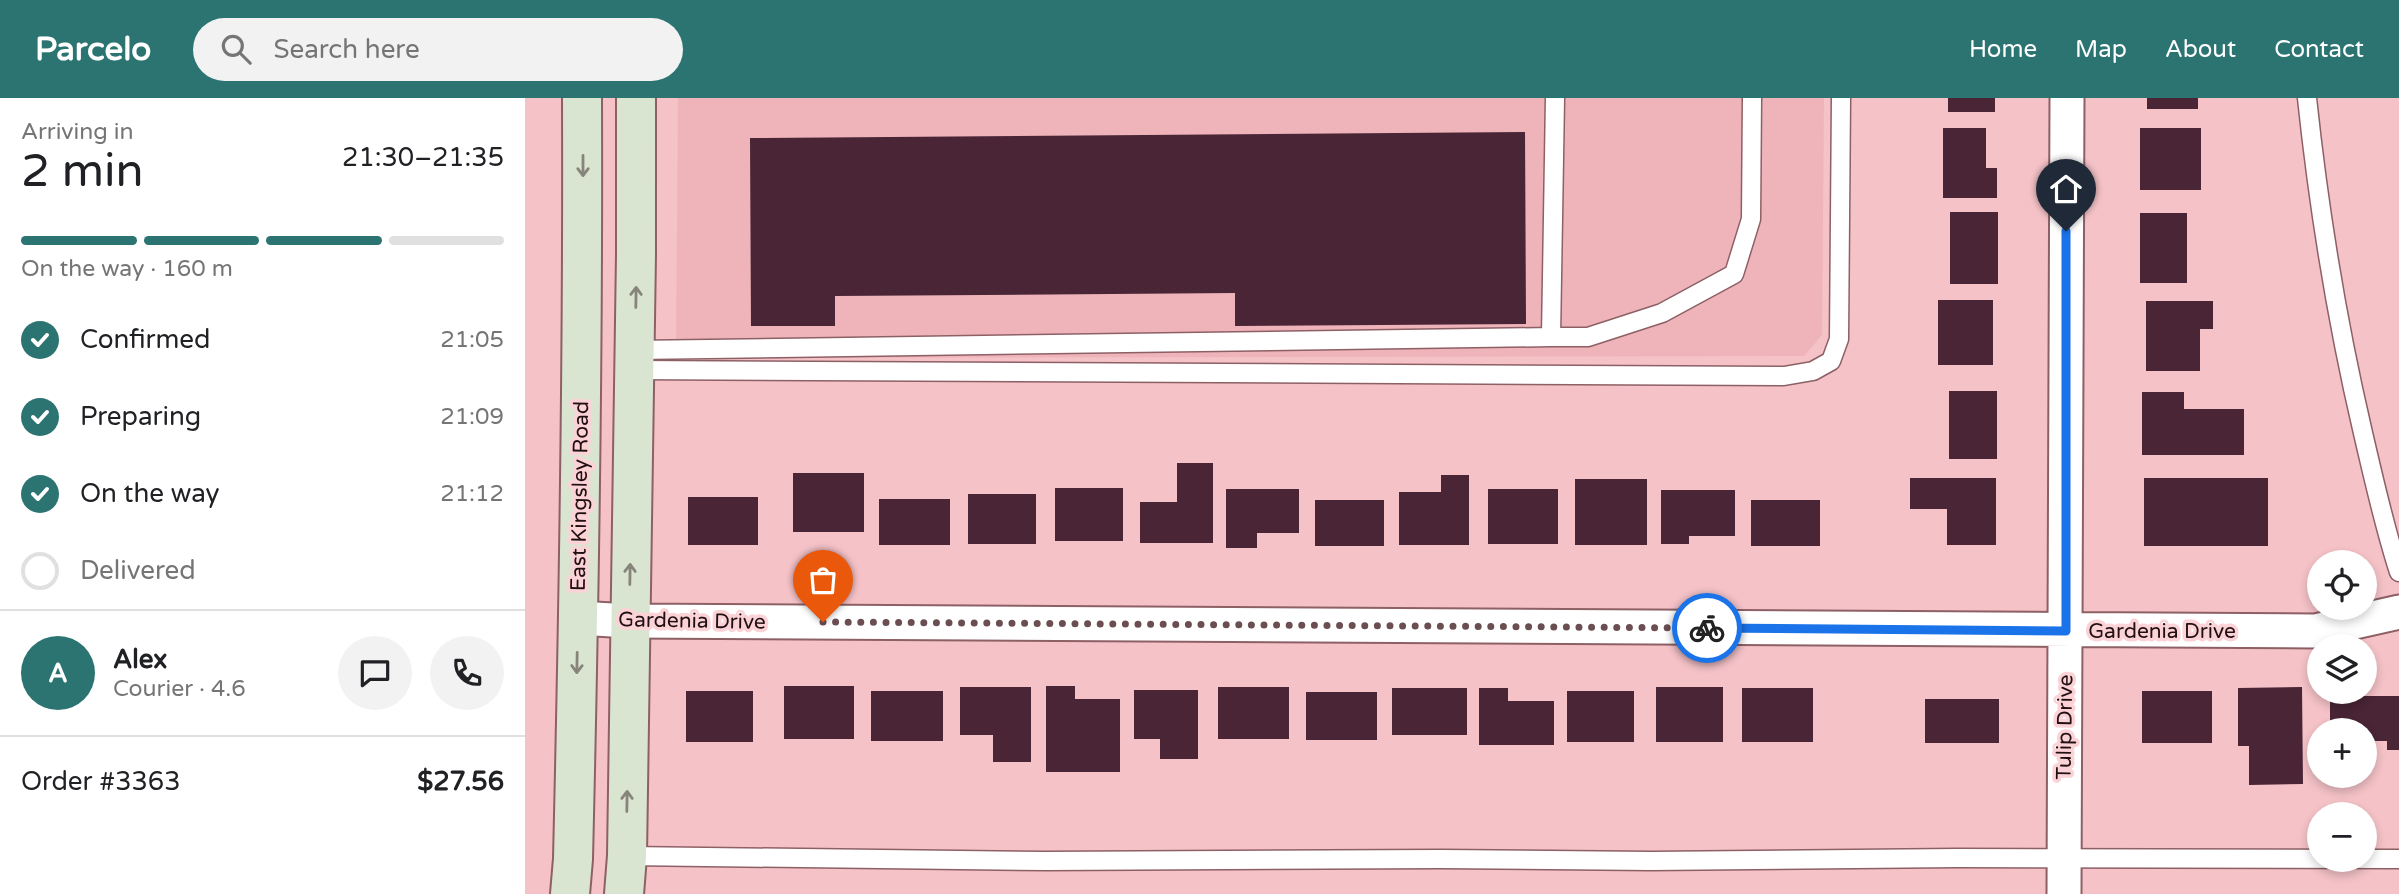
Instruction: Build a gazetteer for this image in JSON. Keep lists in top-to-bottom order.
{
  "streets": {
    "main road": ["East Kingsley Road"],
    "street": ["Gardenia Drive", "Tulip Drive"]
  },
  "crossings": [
    ["East Kingsley Road", "Gardenia Drive"],
    ["Gardenia Drive", "Tulip Drive"]
  ],
  "page": {
    "header": "Parcelo",
    "search": "Search here",
    "nav": [
      "Home",
      "Map",
      "About",
      "Contact"
    ],
    "heading": ["2 min", "Arriving in", "21:30–21:35"],
    "panel": [
      "Alex",
      "Courier · 4.6",
      "Order #3363",
      "$27.56"
    ],
    "bar": "On the way · 160 m",
    "list": [
      ["Confirmed", "21:05"],
      ["Preparing", "21:09"],
      ["On the way", "21:12"],
      "Delivered"
    ],
    "map_buttons": ["+", "−"],
    "round": "A"
  }
}
